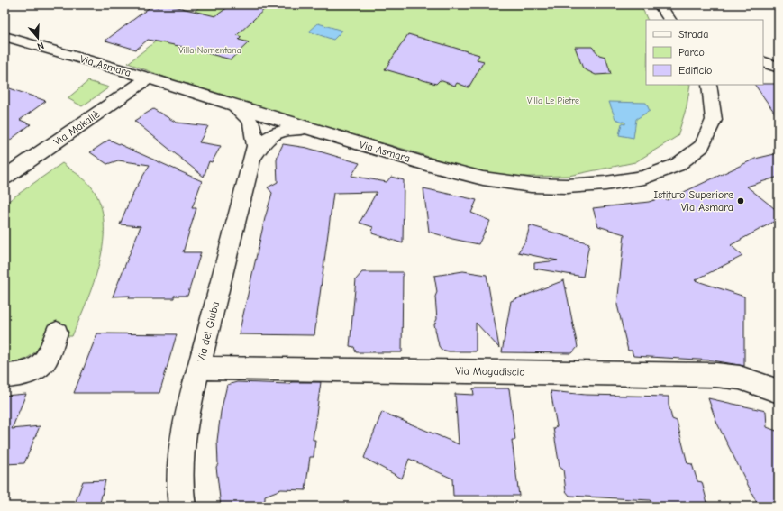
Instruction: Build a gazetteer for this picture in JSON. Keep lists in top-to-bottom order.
{
  "streets": {
    "street": [
      "Via Asmara",
      "Via Makallè",
      "Via del Giuba",
      "Via Mogadiscio"
    ]
  },
  "crossings": [
    ["Via Asmara", "Via Makallè"],
    ["Via Asmara", "Via del Giuba"],
    ["Via del Giuba", "Via Mogadiscio"]
  ],
  "parks": ["Villa Nomentana", "Villa Le Pietre"],
  "places": ["Istituto Superiore Via Asmara"],
  "legend": ["Strada", "Parco", "Edificio"],
  "north": "bottom"
}
